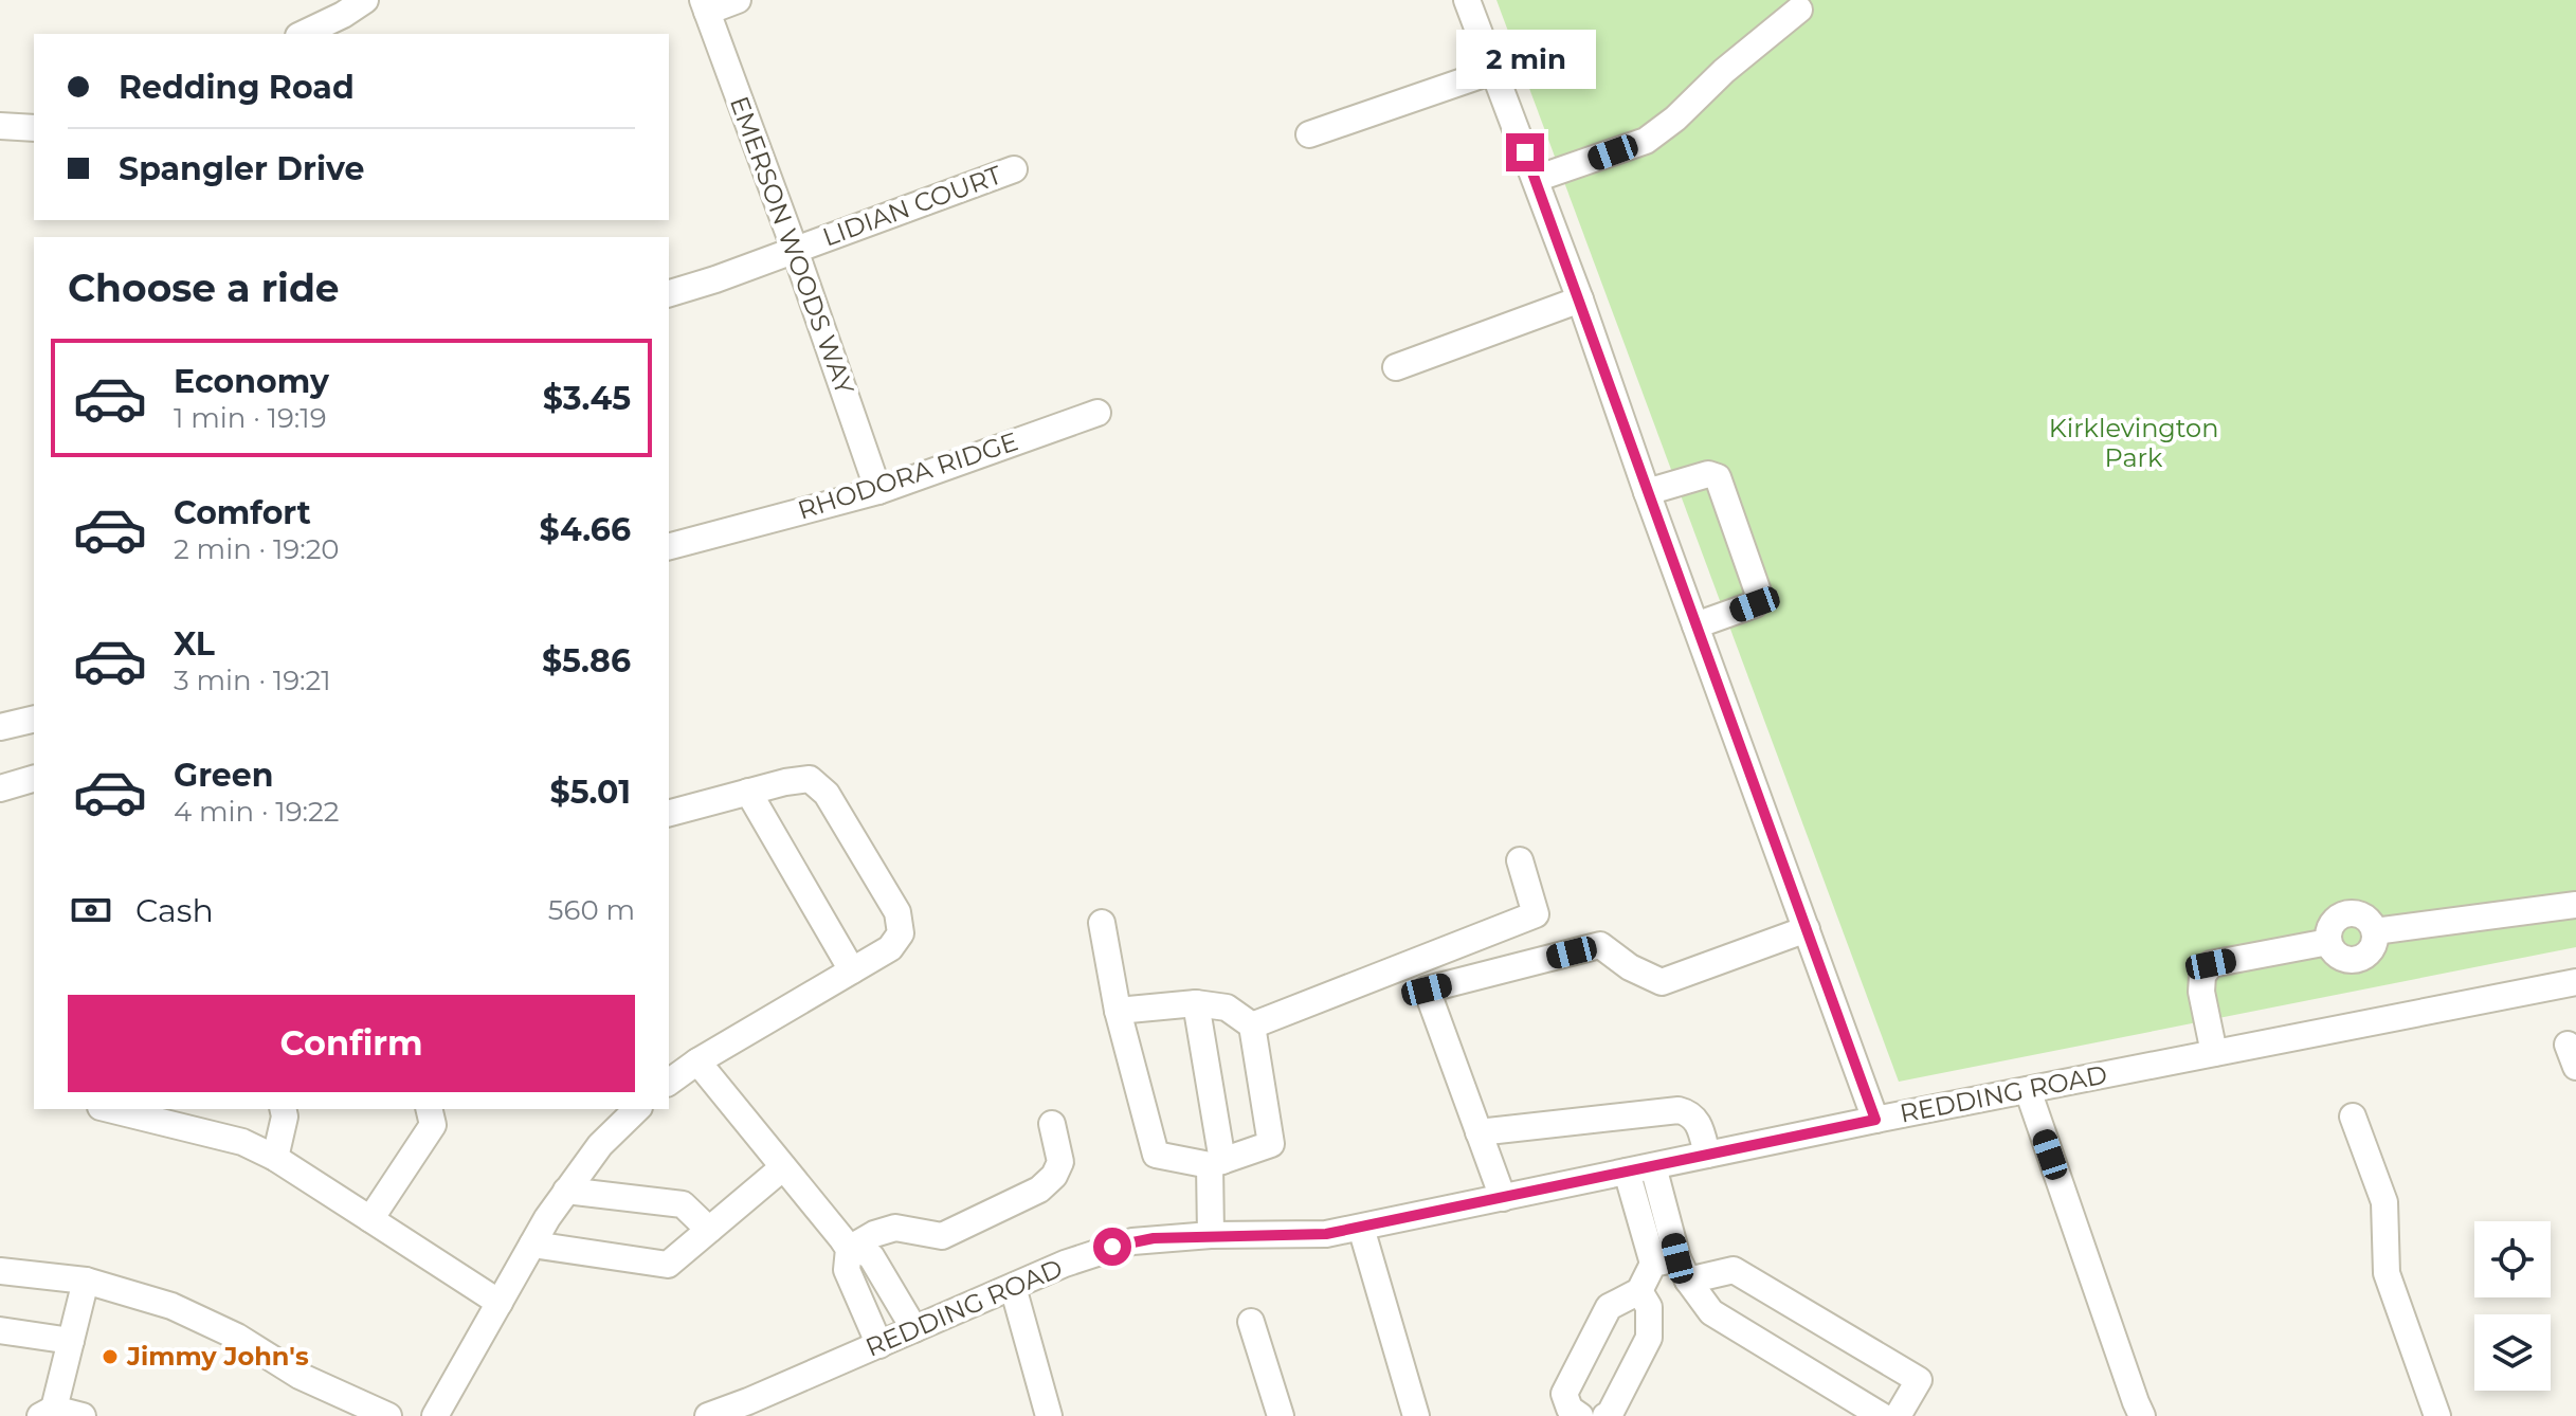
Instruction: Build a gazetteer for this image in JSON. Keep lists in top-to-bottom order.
{
  "streets": {
    "street": [
      "LIDIAN COURT",
      "EMERSON WOODS WAY",
      "RHODORA RIDGE",
      "REDDING ROAD"
    ]
  },
  "crossings": [
    ["LIDIAN COURT", "EMERSON WOODS WAY"],
    ["EMERSON WOODS WAY", "RHODORA RIDGE"]
  ],
  "parks": ["Kirklevington Park"],
  "places": ["Jimmy John's"],
  "page": {
    "bubble": "2 min",
    "banner": ["Redding Road", "Spangler Drive"],
    "heading": "Choose a ride",
    "list": [
      {
        "name": "Economy",
        "note": "1 min · 19:19",
        "value": "$3.45"
      },
      {
        "name": "Comfort",
        "note": "2 min · 19:20",
        "value": "$4.66"
      },
      {
        "name": "XL",
        "note": "3 min · 19:21",
        "value": "$5.86"
      },
      {
        "name": "Green",
        "note": "4 min · 19:22",
        "value": "$5.01"
      }
    ],
    "pay": ["Cash", "560 m"],
    "buttons": "Confirm"
  }
}
